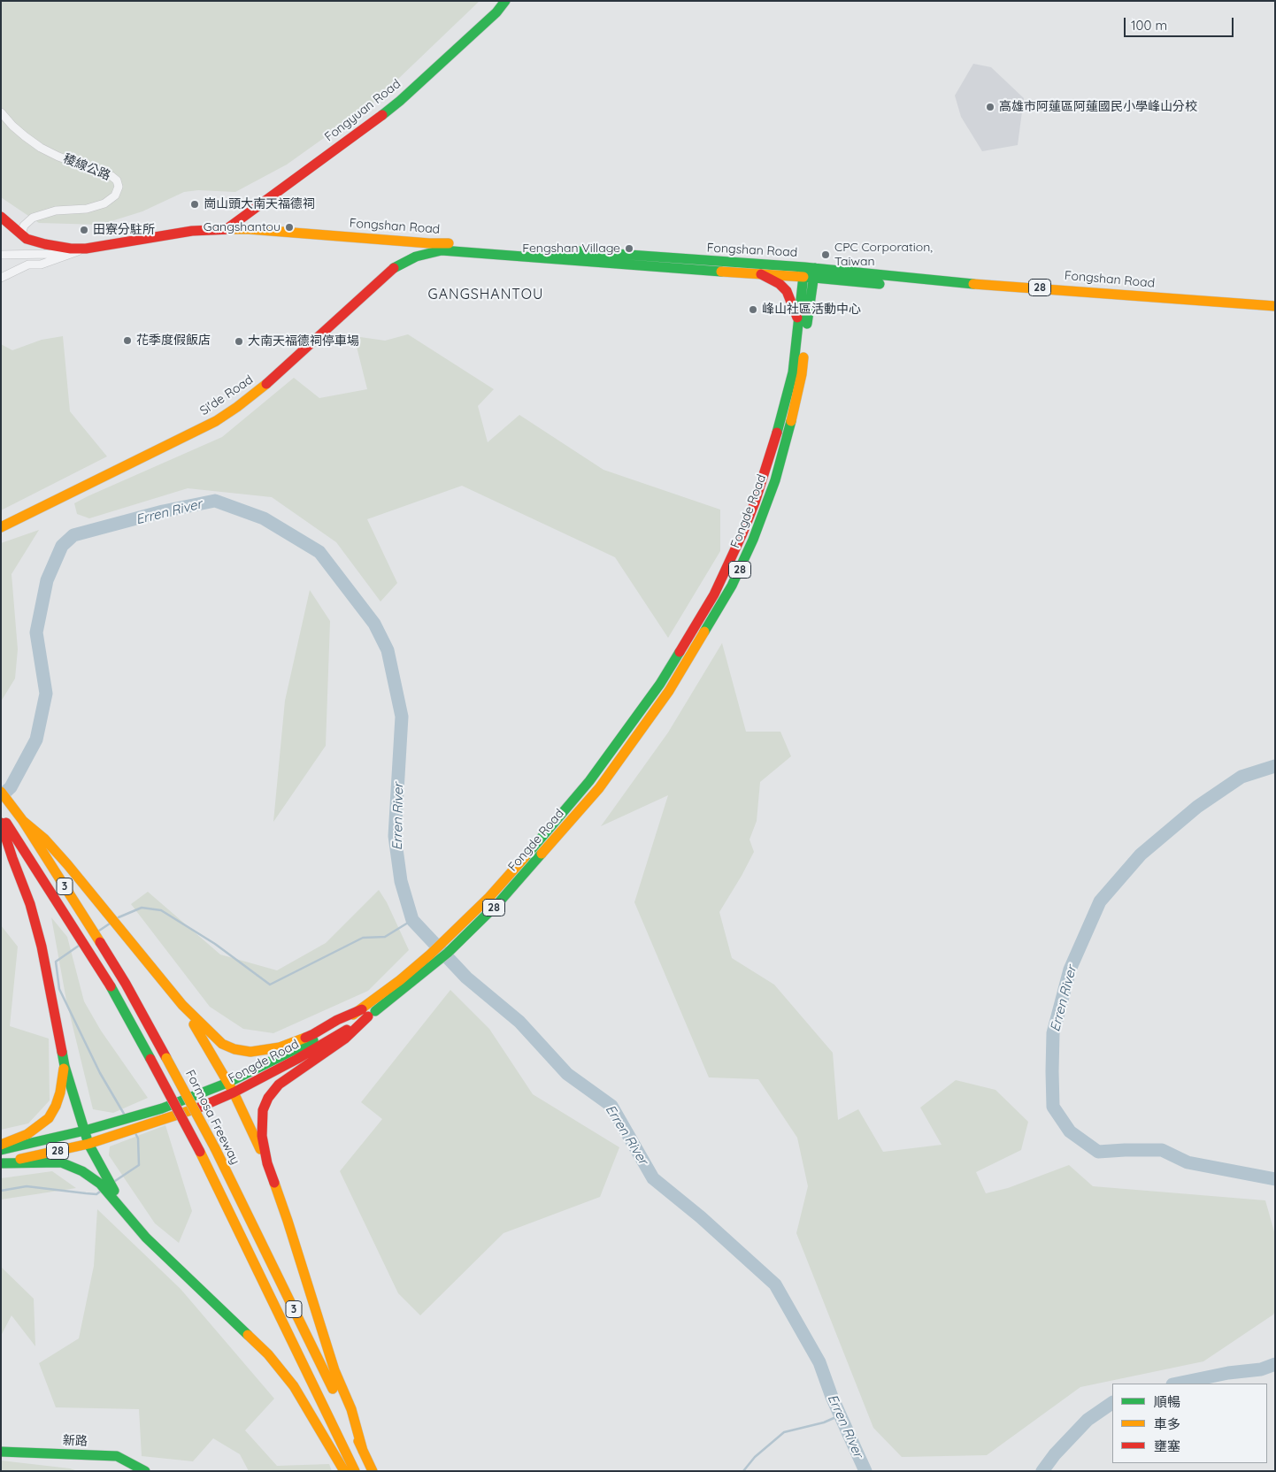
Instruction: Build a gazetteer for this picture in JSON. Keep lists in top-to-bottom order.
{
  "streets": {
    "main road": [
      "Fongyuan Road",
      "Fongshan Road",
      "28",
      "Si'de Road",
      "Fongde Road",
      "3",
      "Formosa Freeway",
      "新路"
    ],
    "street": ["稜線公路"]
  },
  "crossings": [
    ["Fongyuan Road", "Fongshan Road"],
    ["稜線公路", "Fongshan Road"],
    ["Fongshan Road", "Si'de Road"],
    ["Fongshan Road", "Fongde Road"]
  ],
  "districts": ["GANGSHANTOU"],
  "water": ["Erren River"],
  "places": [
    "高雄市阿蓮區阿蓮國民小學峰山分校",
    "崗山頭大南天福德祠",
    "Gangshantou",
    "田寮分駐所",
    "Fengshan Village",
    "CPC Corporation, Taiwan",
    "峰山社區活動中心",
    "花季度假飯店",
    "大南天福德祠停車場"
  ],
  "legend": ["順暢", "車多", "壅塞"],
  "scale_bar": "100 m"
}
